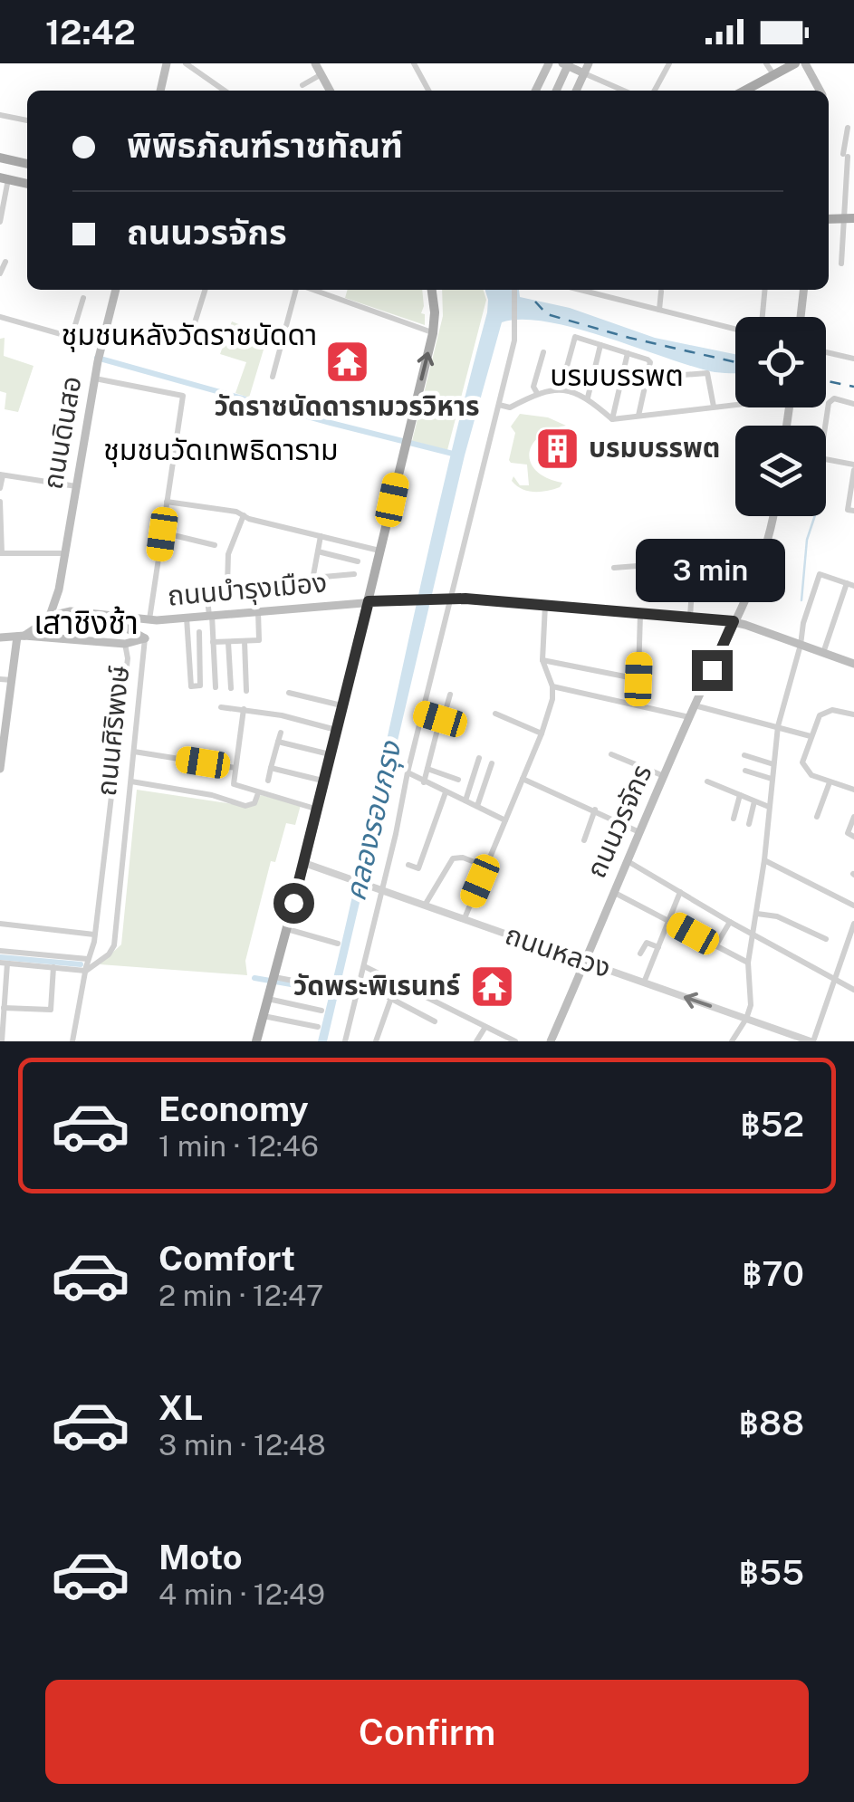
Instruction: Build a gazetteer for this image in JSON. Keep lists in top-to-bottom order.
{
  "streets": {
    "main road": [
      "ถนนดินสอ",
      "ถนนบำรุงเมือง",
      "ถนนศิริพงษ์",
      "ถนนวรจักร"
    ],
    "street": ["ถนนหลวง"]
  },
  "crossings": [
    ["ถนนดินสอ", "ถนนบำรุงเมือง"],
    ["ถนนดินสอ", "ถนนศิริพงษ์"],
    ["ถนนบำรุงเมือง", "ถนนศิริพงษ์"],
    ["ถนนบำรุงเมือง", "ถนนวรจักร"],
    ["ถนนวรจักร", "ถนนหลวง"]
  ],
  "districts": [
    "ชุมชนหลังวัดราชนัดดา",
    "บรมบรรพต",
    "ชุมชนวัดเทพธิดาราม",
    "เสาชิงช้า"
  ],
  "water": ["คลองรอบกรุง"],
  "places": {
    "temple": ["วัดราชนัดดารามวรวิหาร", "วัดพระพิเรนทร์"],
    "building": ["บรมบรรพต"]
  },
  "page": {
    "status": "12:42",
    "banner": ["พิพิธภัณฑ์ราชทัณฑ์", "ถนนวรจักร"],
    "bubble": "3 min",
    "list": [
      {
        "name": "Economy",
        "note": "1 min · 12:46",
        "value": "฿52"
      },
      {
        "name": "Comfort",
        "note": "2 min · 12:47",
        "value": "฿70"
      },
      {
        "name": "XL",
        "note": "3 min · 12:48",
        "value": "฿88"
      },
      {
        "name": "Moto",
        "note": "4 min · 12:49",
        "value": "฿55"
      }
    ],
    "buttons": "Confirm"
  }
}
